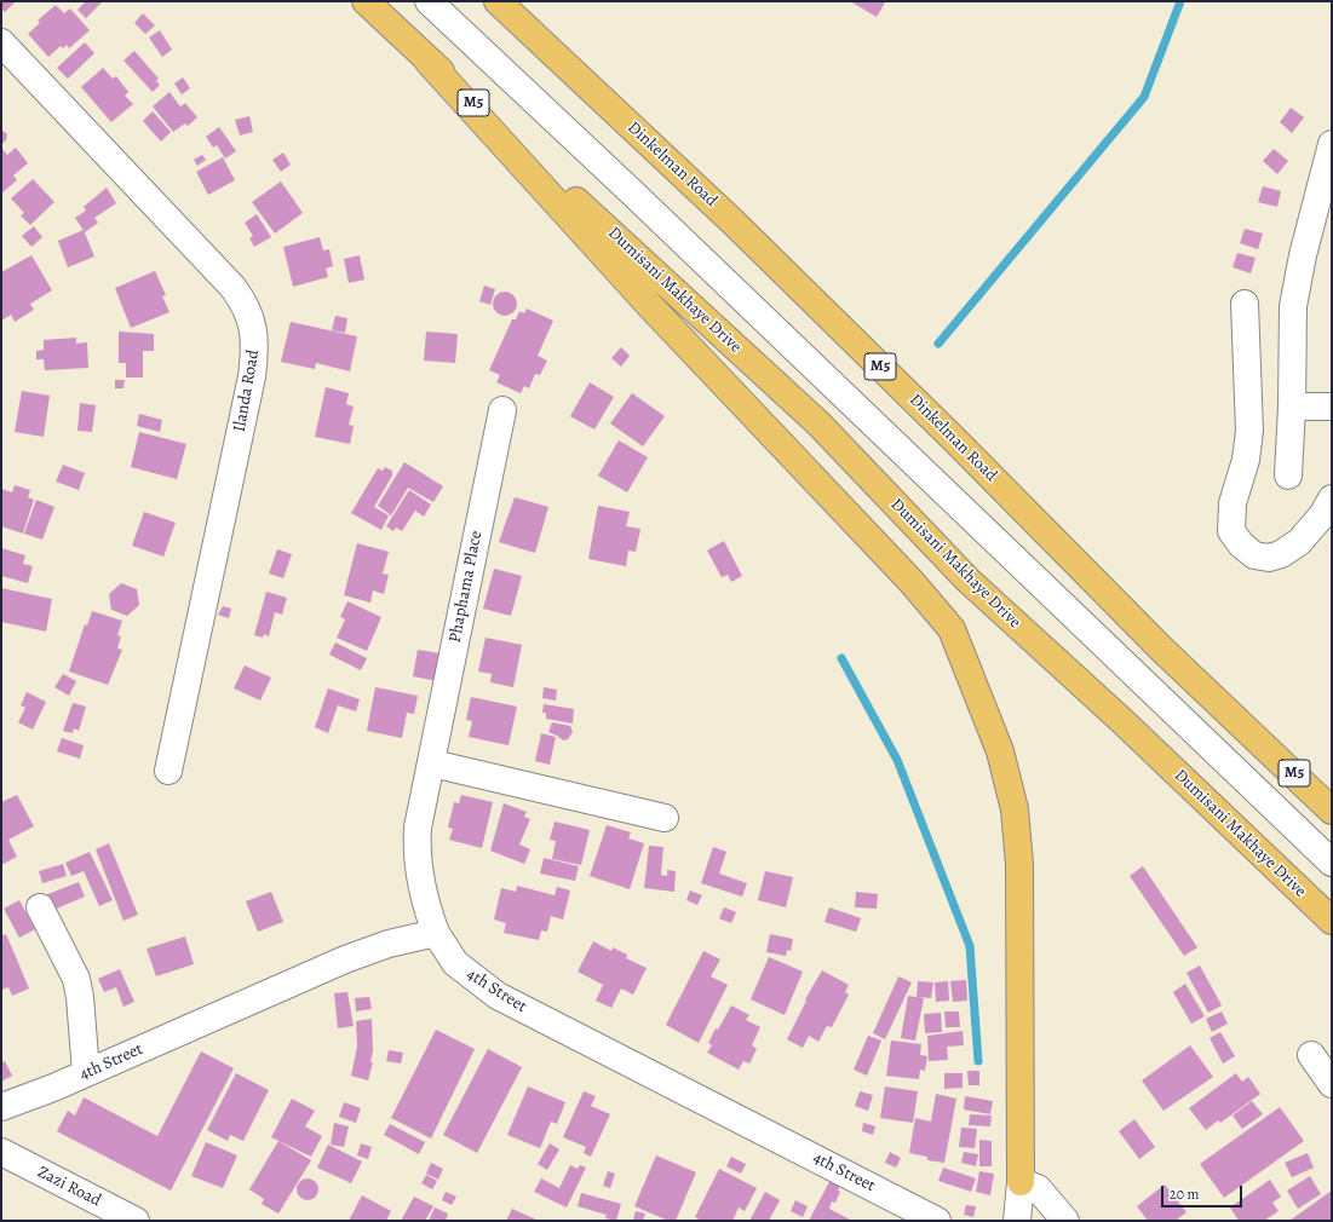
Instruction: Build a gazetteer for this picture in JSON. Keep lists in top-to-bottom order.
{
  "streets": {
    "main road": ["M5", "Dinkelman Road", "Dumisani Makhaye Drive"],
    "street": [
      "Ilanda Road",
      "Phaphama Place",
      "4th Street",
      "Zazi Road"
    ]
  },
  "crossings": [
    ["M5", "Dinkelman Road"],
    ["M5", "Dumisani Makhaye Drive"],
    ["Phaphama Place", "4th Street"]
  ],
  "scale_bar": "20 m"
}
